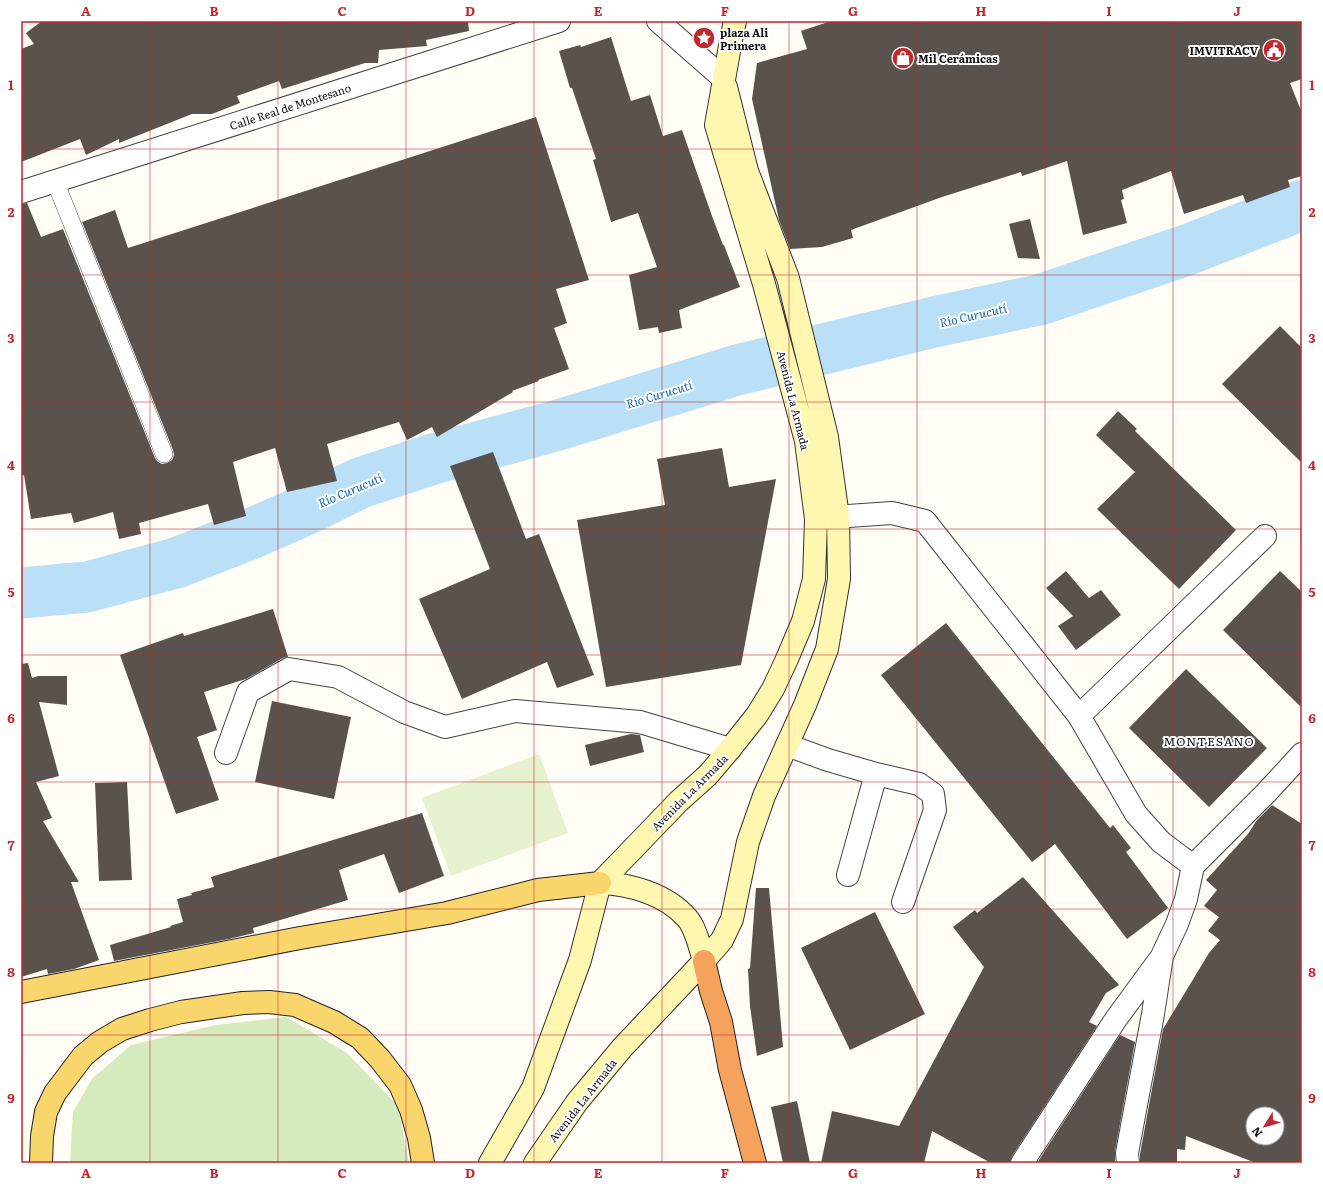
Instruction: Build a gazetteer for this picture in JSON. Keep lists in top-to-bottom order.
{
  "streets": {
    "main road": ["Avenida La Armada"],
    "street": ["Calle Real de Montesano"]
  },
  "districts": ["MONTESANO"],
  "water": ["Río Curucutí"],
  "places": {
    "place": ["plaza Ali Primera"],
    "public building": ["IMVITRACV"],
    "shop": ["Mil Cerámicas"]
  },
  "north": "bottom left",
  "grid": {
    "columns": [
      "A",
      "B",
      "C",
      "D",
      "E",
      "F",
      "G",
      "H",
      "I",
      "J"
    ],
    "rows": [
      "1",
      "2",
      "3",
      "4",
      "5",
      "6",
      "7",
      "8",
      "9"
    ]
  }
}
